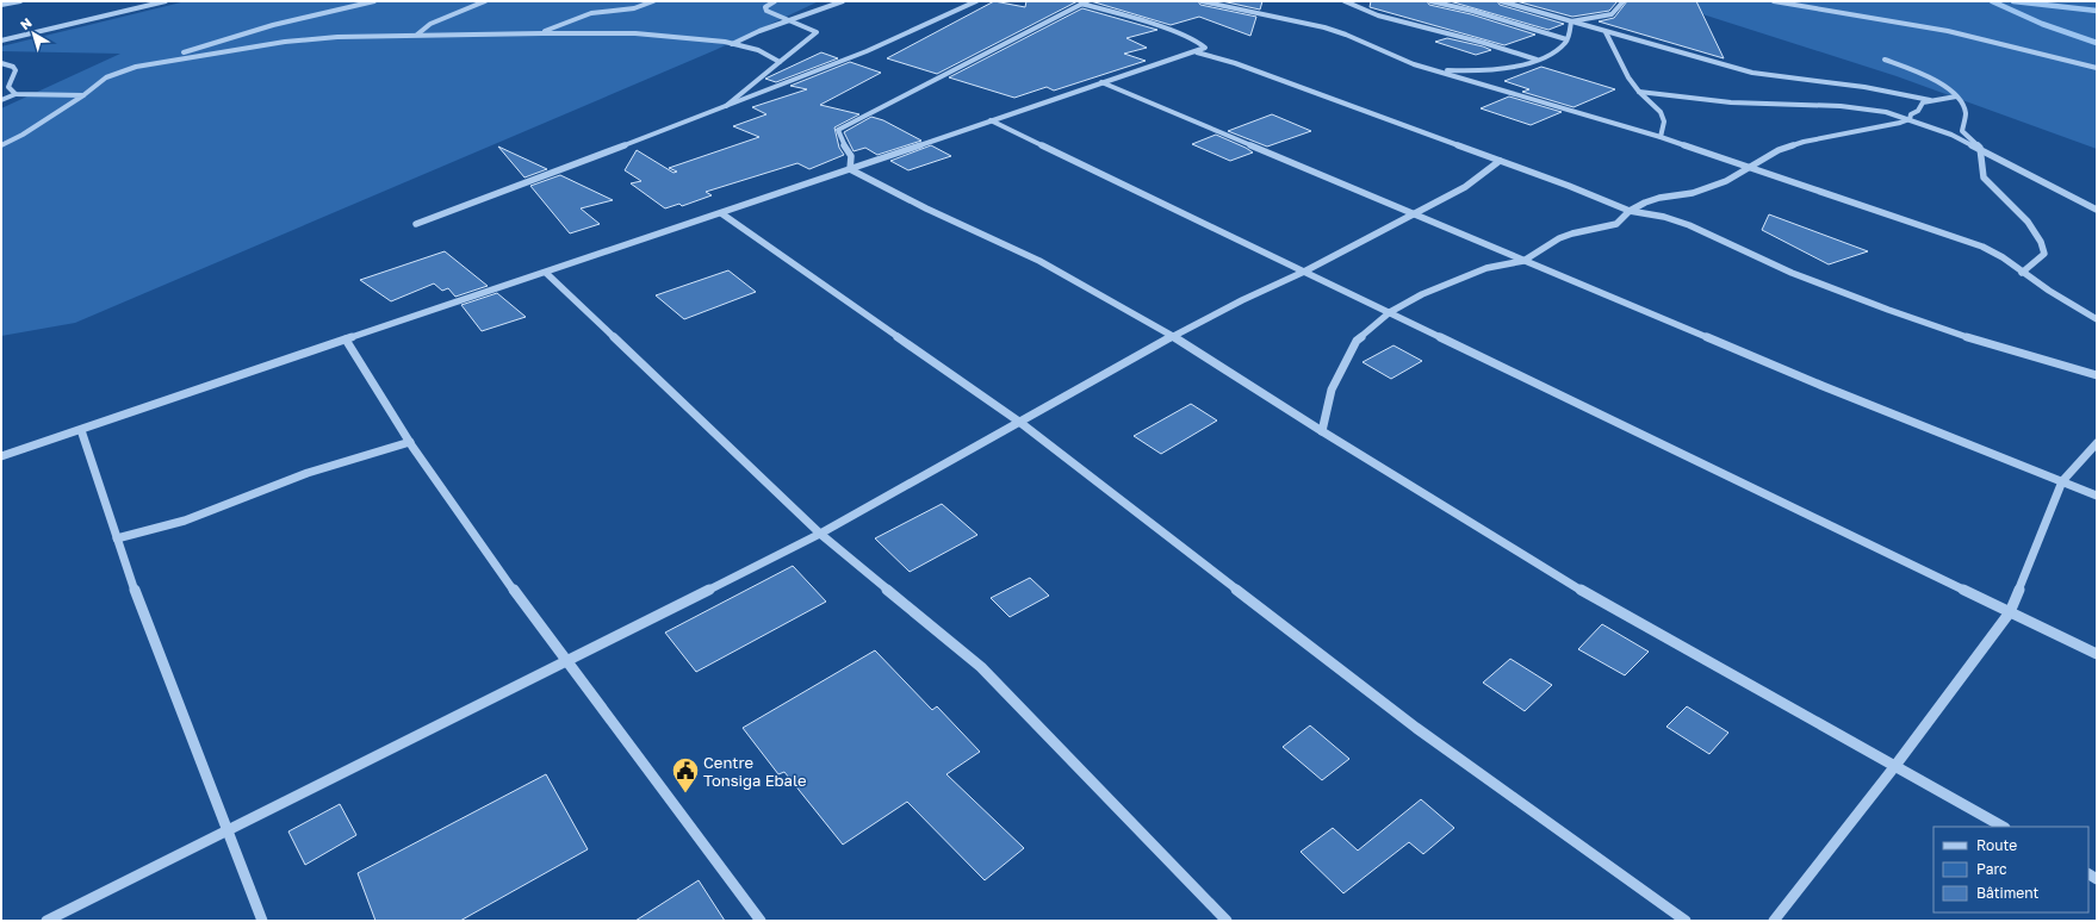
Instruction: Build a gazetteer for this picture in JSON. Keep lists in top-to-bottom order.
{
  "places": {
    "public building": ["Centre Tonsiga Ebale"]
  },
  "legend": ["Route", "Parc", "Bâtiment"],
  "north": "top left"
}
